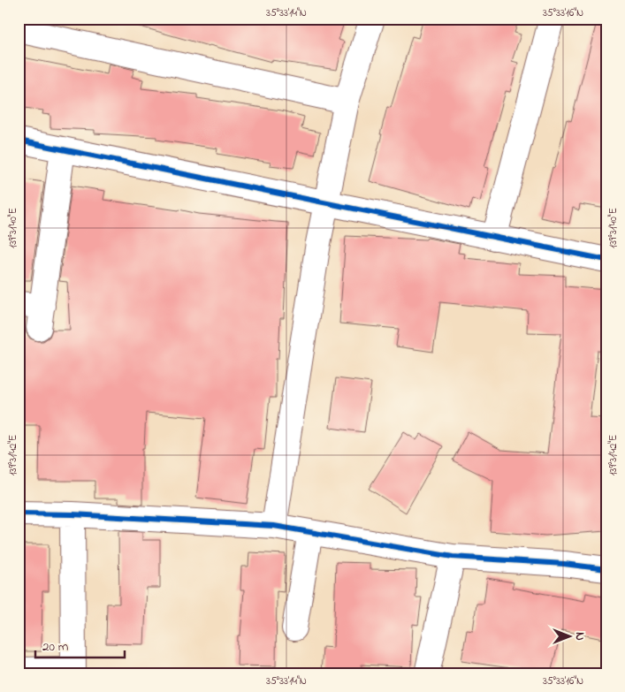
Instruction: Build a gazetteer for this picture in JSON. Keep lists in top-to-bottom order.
{
  "scale_bar": "20 m",
  "north": "right",
  "coordinates": [
    "35°33'14\"N",
    "35°33'16\"N",
    "139°31'40\"E",
    "139°31'42\"E"
  ]
}
